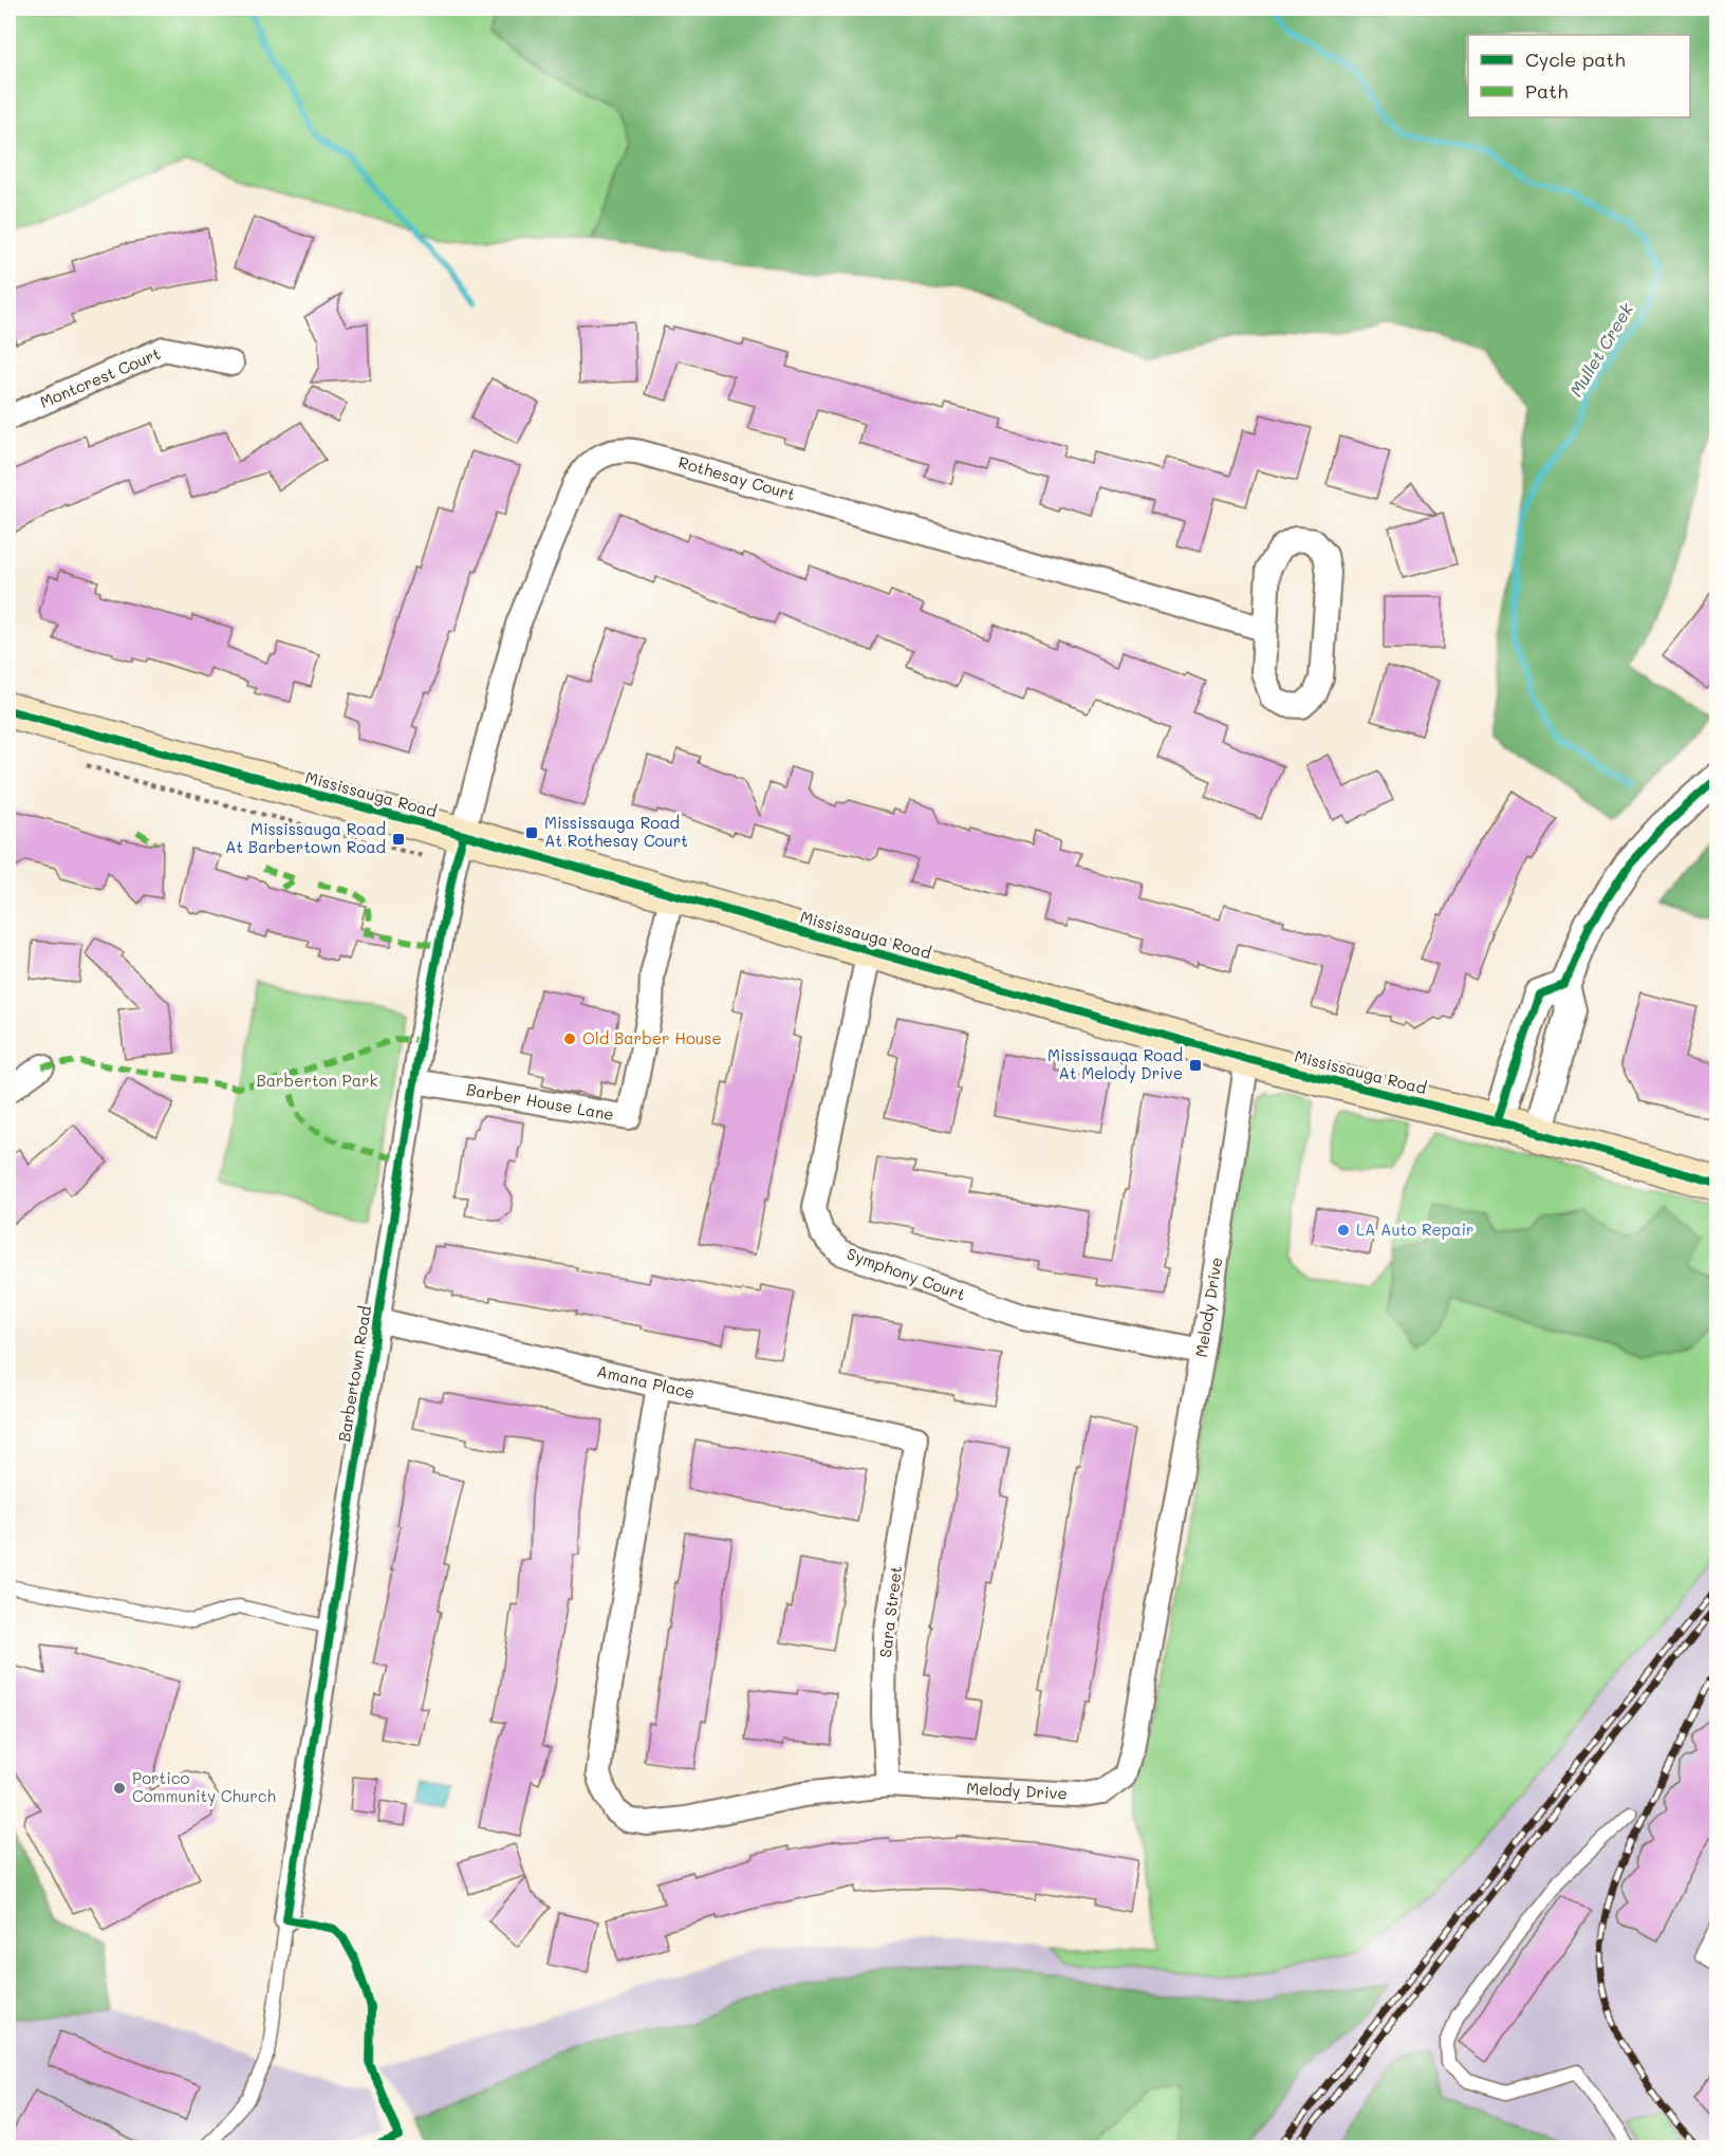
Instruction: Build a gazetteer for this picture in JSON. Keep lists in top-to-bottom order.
{
  "streets": {
    "main road": ["Mississauga Road"],
    "street": [
      "Montcrest Court",
      "Rothesay Court",
      "Barber House Lane",
      "Symphony Court",
      "Melody Drive",
      "Barbertown Road",
      "Amana Place",
      "Sara Street"
    ]
  },
  "crossings": [
    ["Rothesay Court", "Mississauga Road"],
    ["Rothesay Court", "Barbertown Road"],
    ["Mississauga Road", "Barber House Lane"],
    ["Mississauga Road", "Symphony Court"],
    ["Mississauga Road", "Melody Drive"],
    ["Mississauga Road", "Barbertown Road"],
    ["Barber House Lane", "Barbertown Road"],
    ["Symphony Court", "Melody Drive"],
    ["Melody Drive", "Amana Place"],
    ["Melody Drive", "Sara Street"],
    ["Barbertown Road", "Amana Place"],
    ["Amana Place", "Sara Street"]
  ],
  "water": ["Mullet Creek"],
  "parks": ["Barberton Park"],
  "places": {
    "transit": ["Mississauga Road At Rothesay Court", "Mississauga Road At Barbertown Road", "Mississauga Road At Melody Drive"],
    "other": ["Old Barber House", "LA Auto Repair", "Portico Community Church"]
  },
  "legend": ["Cycle path", "Path"]
}
